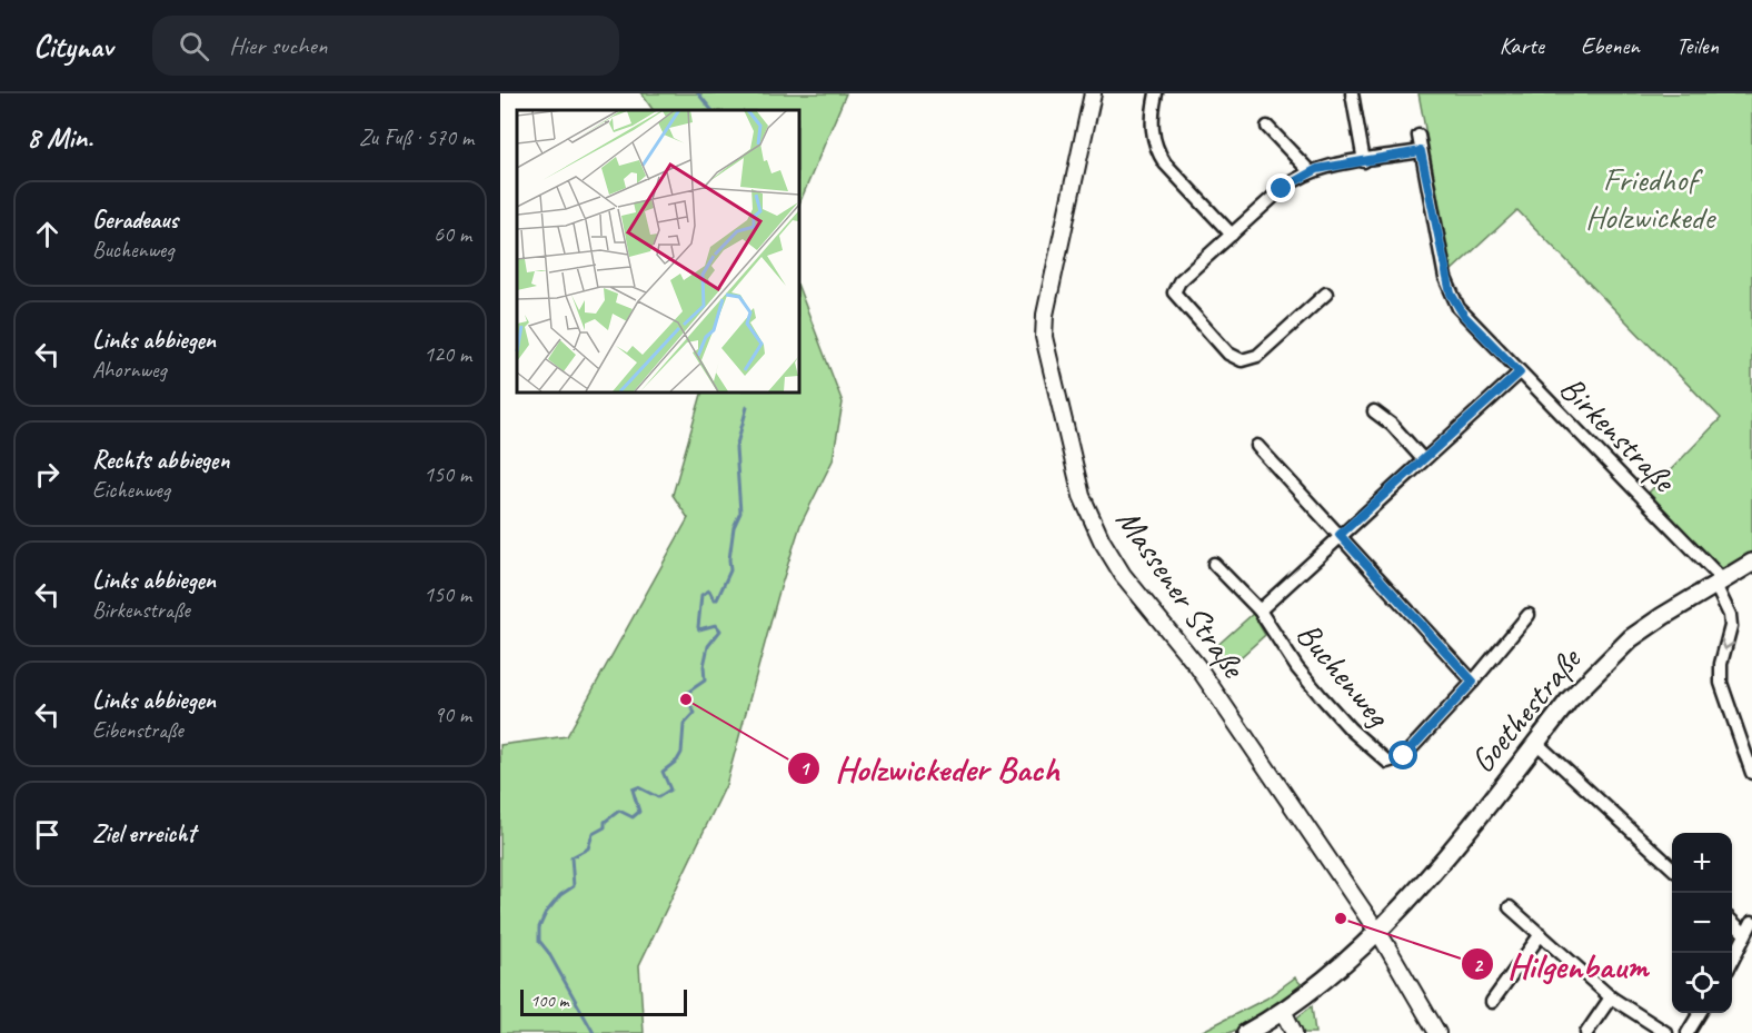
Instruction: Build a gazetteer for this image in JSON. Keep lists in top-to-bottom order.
{
  "streets": {
    "main road": ["Goethestraße"],
    "street": ["Birkenstraße", "Massener Straße", "Buchenweg"]
  },
  "crossings": [
    ["Birkenstraße", "Goethestraße"],
    ["Massener Straße", "Goethestraße"]
  ],
  "parks": ["Friedhof Holzwickede"],
  "places": ["Holzwickeder Bach", "Hilgenbaum"],
  "scale_bar": "100 m",
  "page": {
    "header": "Citynav",
    "search": "Hier suchen",
    "nav": ["Karte", "Ebenen", "Teilen"],
    "heading": ["8 Min.", "Zu Fuß · 570 m"],
    "list": [
      ["Geradeaus", "Buchenweg", "60 m"],
      ["Links abbiegen", "Ahornweg", "120 m"],
      ["Rechts abbiegen", "Eichenweg", "150 m"],
      ["Links abbiegen", "Birkenstraße", "150 m"],
      ["Links abbiegen", "Eibenstraße", "90 m"],
      "Ziel erreicht"
    ],
    "map_buttons": ["+", "−"],
    "scale": "100 m"
  }
}
